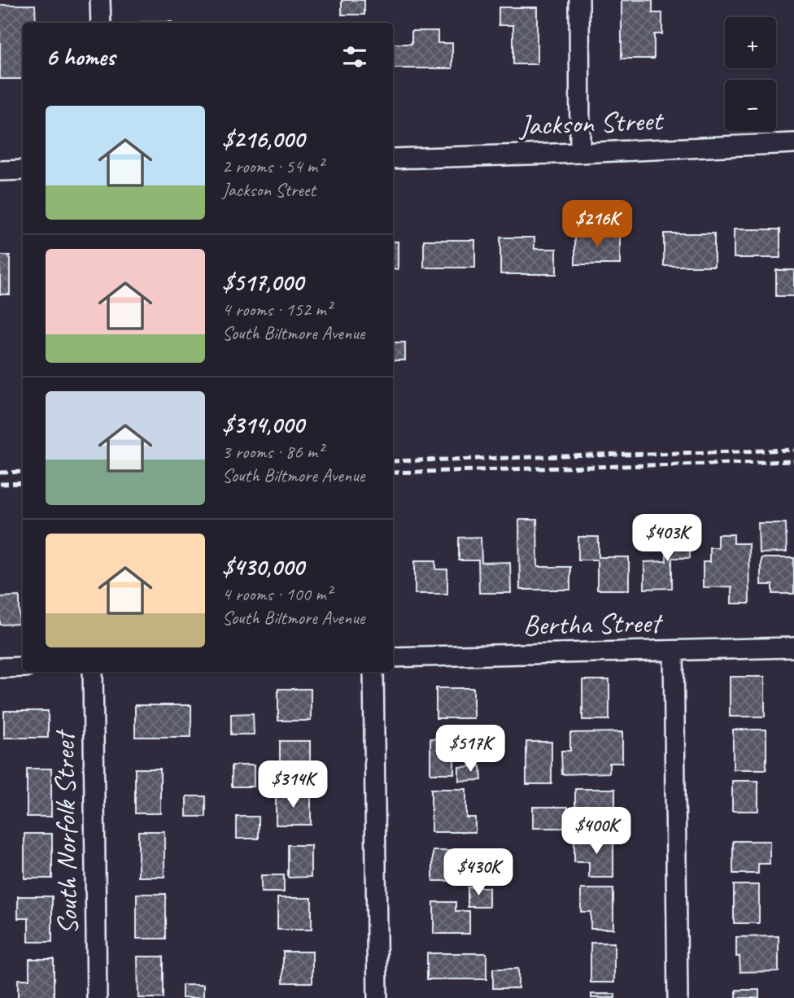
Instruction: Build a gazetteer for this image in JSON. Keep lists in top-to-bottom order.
{
  "streets": {
    "street": ["Jackson Street", "Bertha Street", "South Norfolk Street"]
  },
  "page": {
    "map_buttons": ["+", "−"],
    "heading": "6 homes",
    "list": [
      {
        "name": "$216,000",
        "note": "2 rooms · 54 m² · Jackson Street"
      },
      {
        "name": "$517,000",
        "note": "4 rooms · 152 m² · South Biltmore Avenue"
      },
      {
        "name": "$314,000",
        "note": "3 rooms · 86 m² · South Biltmore Avenue"
      },
      {
        "name": "$430,000",
        "note": "4 rooms · 100 m² · South Biltmore Avenue"
      }
    ],
    "price": [
      "$216K",
      "$403K",
      "$517K",
      "$314K",
      "$400K",
      "$430K"
    ]
  }
}
